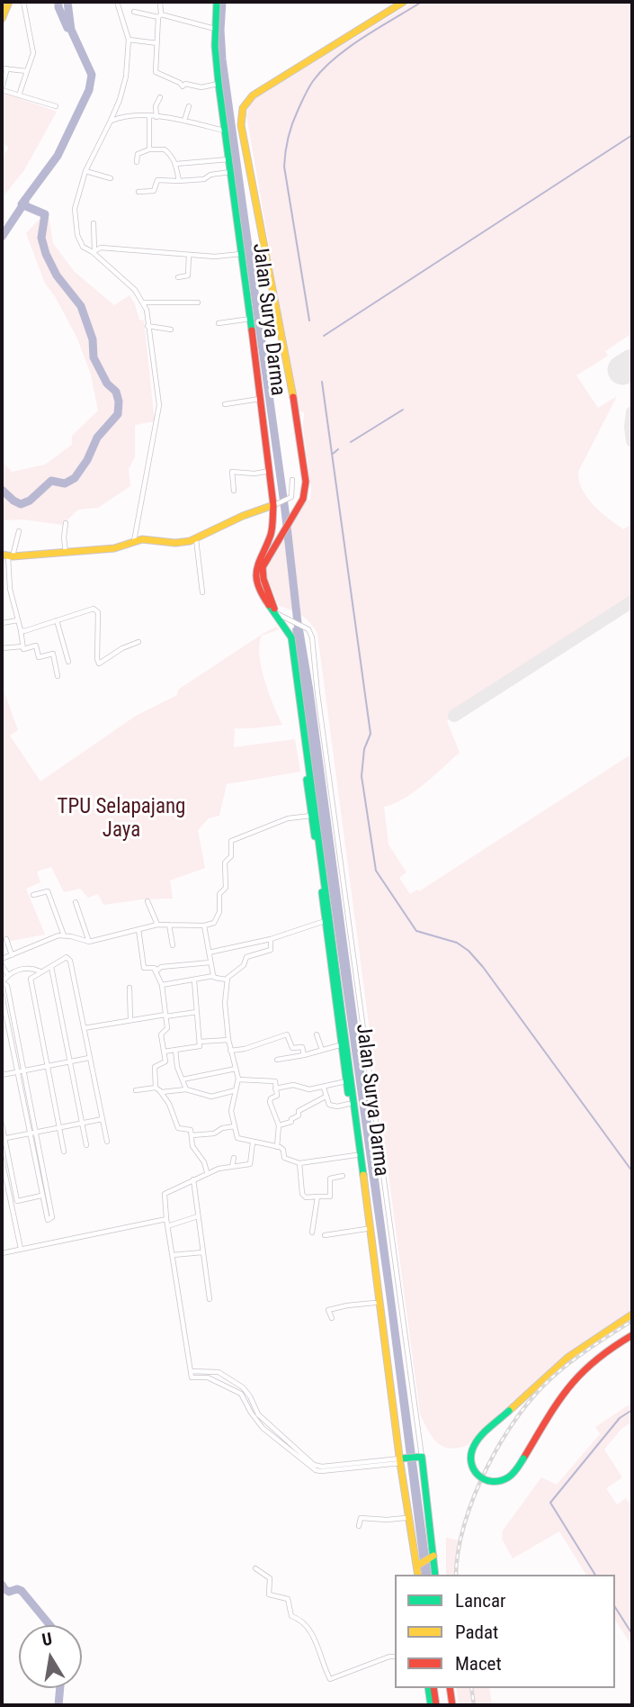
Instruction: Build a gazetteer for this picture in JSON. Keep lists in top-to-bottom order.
{
  "streets": {
    "main road": ["Jalan Surya Darma"]
  },
  "parks": ["TPU Selapajang Jaya"],
  "legend": ["Lancar", "Padat", "Macet"],
  "north": "top"
}
